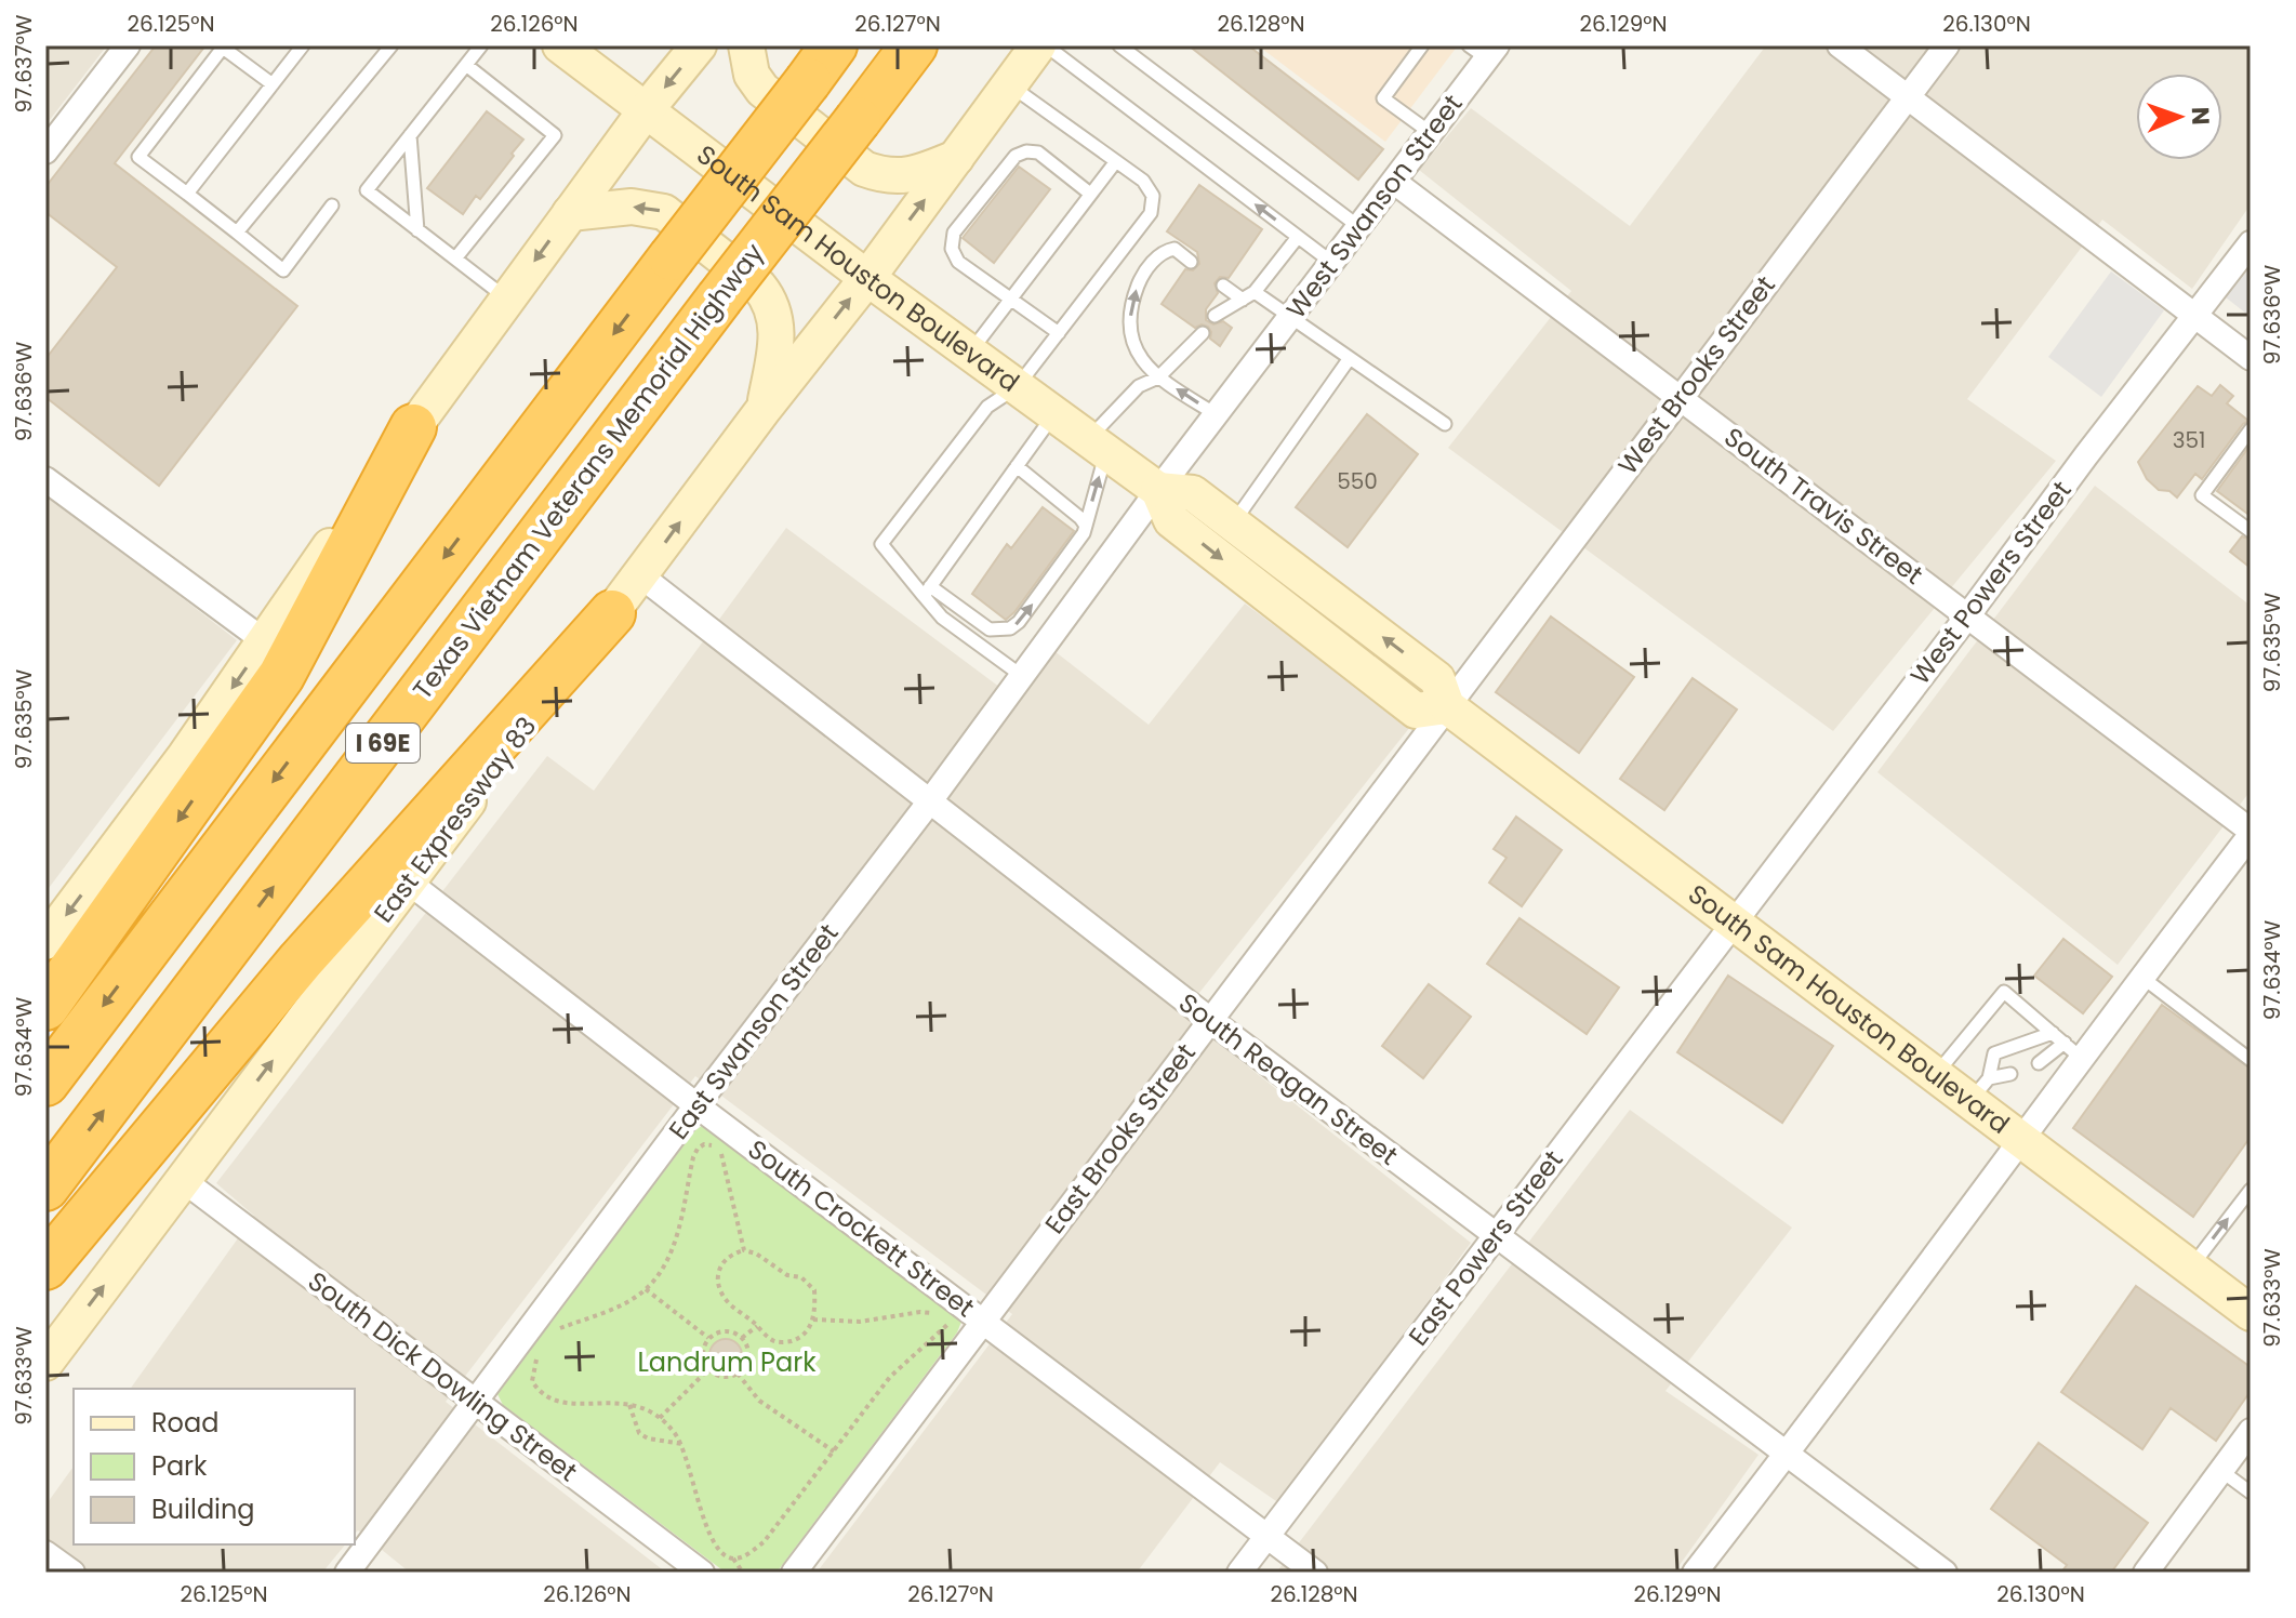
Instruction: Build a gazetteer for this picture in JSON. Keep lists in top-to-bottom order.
{
  "streets": {
    "highway": ["Texas Vietnam Veterans Memorial Highway", "I 69E"],
    "main road": ["South Sam Houston Boulevard", "East Expressway 83"],
    "street": [
      "West Swanson Street",
      "West Brooks Street",
      "South Travis Street",
      "West Powers Street",
      "East Swanson Street",
      "South Reagan Street",
      "East Brooks Street",
      "South Crockett Street",
      "East Powers Street",
      "South Dick Dowling Street"
    ]
  },
  "crossings": [
    ["West Swanson Street", "South Sam Houston Boulevard"],
    ["West Swanson Street", "South Travis Street"],
    ["West Swanson Street", "East Swanson Street"],
    ["South Sam Houston Boulevard", "West Brooks Street"],
    ["South Sam Houston Boulevard", "West Powers Street"],
    ["South Sam Houston Boulevard", "East Expressway 83"],
    ["South Sam Houston Boulevard", "East Swanson Street"],
    ["South Sam Houston Boulevard", "East Brooks Street"],
    ["South Sam Houston Boulevard", "East Powers Street"],
    ["West Brooks Street", "South Travis Street"],
    ["West Brooks Street", "East Brooks Street"],
    ["South Travis Street", "West Powers Street"],
    ["West Powers Street", "East Powers Street"],
    ["East Expressway 83", "South Reagan Street"],
    ["East Expressway 83", "South Crockett Street"],
    ["East Expressway 83", "South Dick Dowling Street"],
    ["East Swanson Street", "South Reagan Street"],
    ["East Swanson Street", "South Crockett Street"],
    ["East Swanson Street", "South Dick Dowling Street"],
    ["South Reagan Street", "East Brooks Street"],
    ["South Reagan Street", "East Powers Street"],
    ["East Brooks Street", "South Crockett Street"],
    ["South Crockett Street", "East Powers Street"]
  ],
  "parks": ["Landrum Park"],
  "house_numbers": ["351", "550"],
  "legend": ["Road", "Park", "Building"],
  "north": "right",
  "coordinates": [
    "26.125°N",
    "26.126°N",
    "26.127°N",
    "26.128°N",
    "26.129°N",
    "26.130°N",
    "97.637°W",
    "97.636°W",
    "97.635°W",
    "97.634°W",
    "97.633°W"
  ]
}
